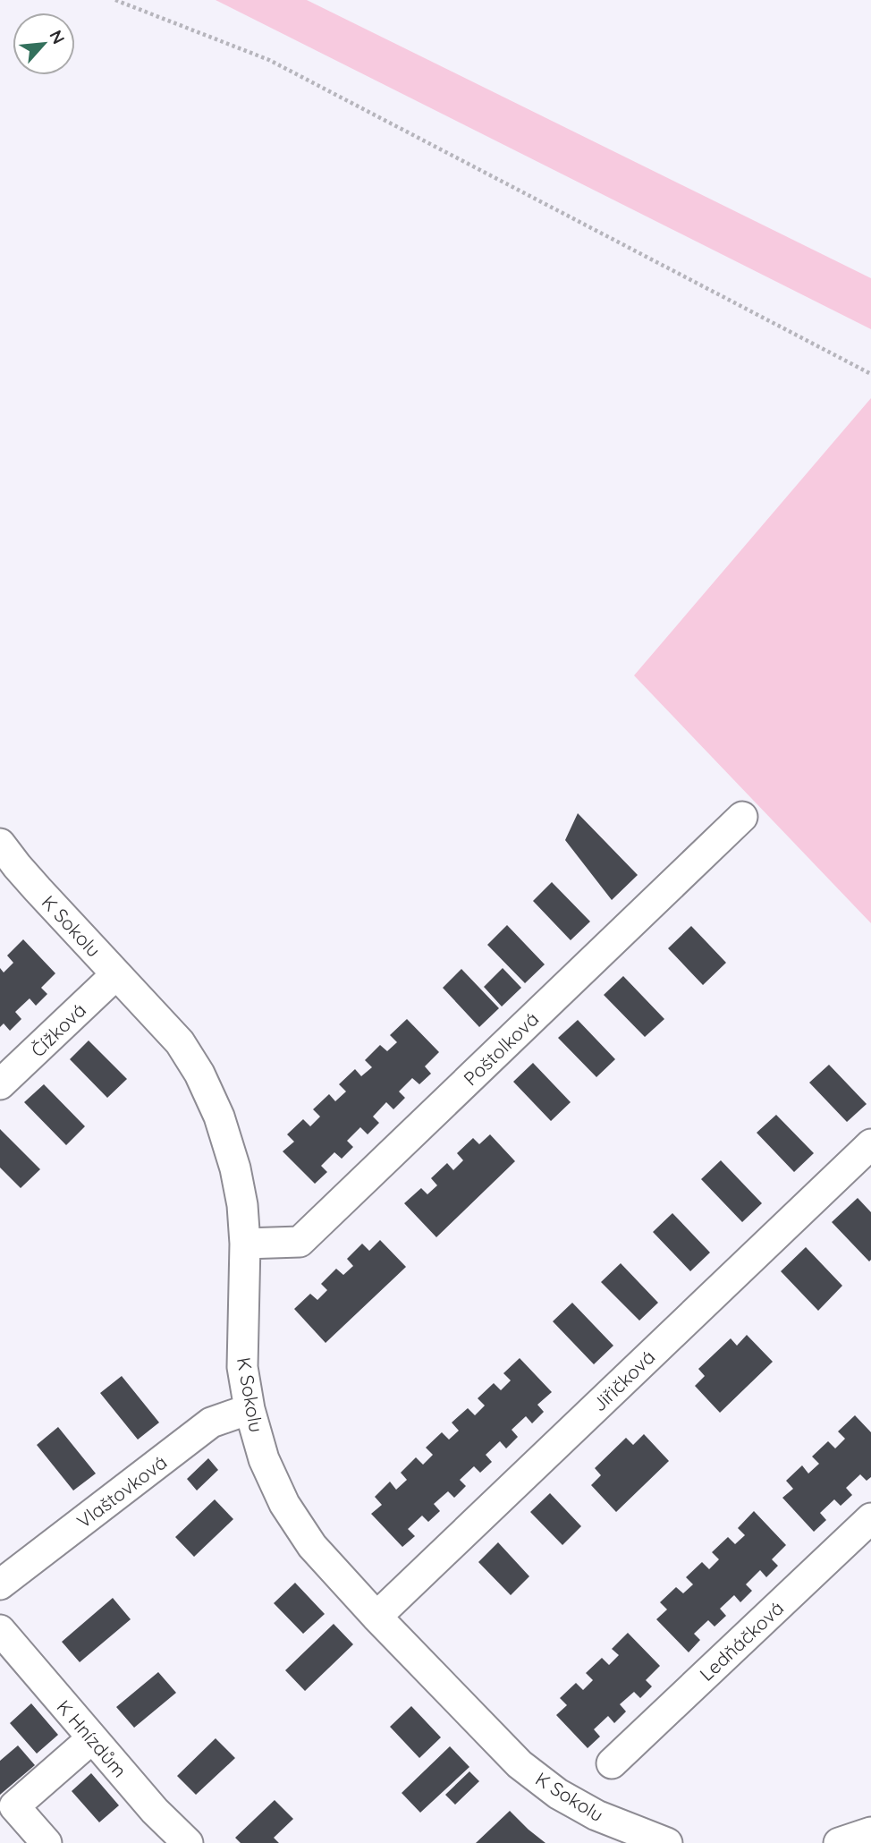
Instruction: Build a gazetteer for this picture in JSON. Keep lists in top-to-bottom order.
{
  "streets": {
    "street": [
      "K Sokolu",
      "Čížková",
      "Poštolková",
      "Jiřičková",
      "Vlaštovková",
      "Ledňáčková",
      "K Hnízdům"
    ]
  },
  "crossings": [
    ["K Sokolu", "Čížková"],
    ["K Sokolu", "Poštolková"],
    ["K Sokolu", "Jiřičková"],
    ["K Sokolu", "Vlaštovková"]
  ],
  "north": "top right"
}
